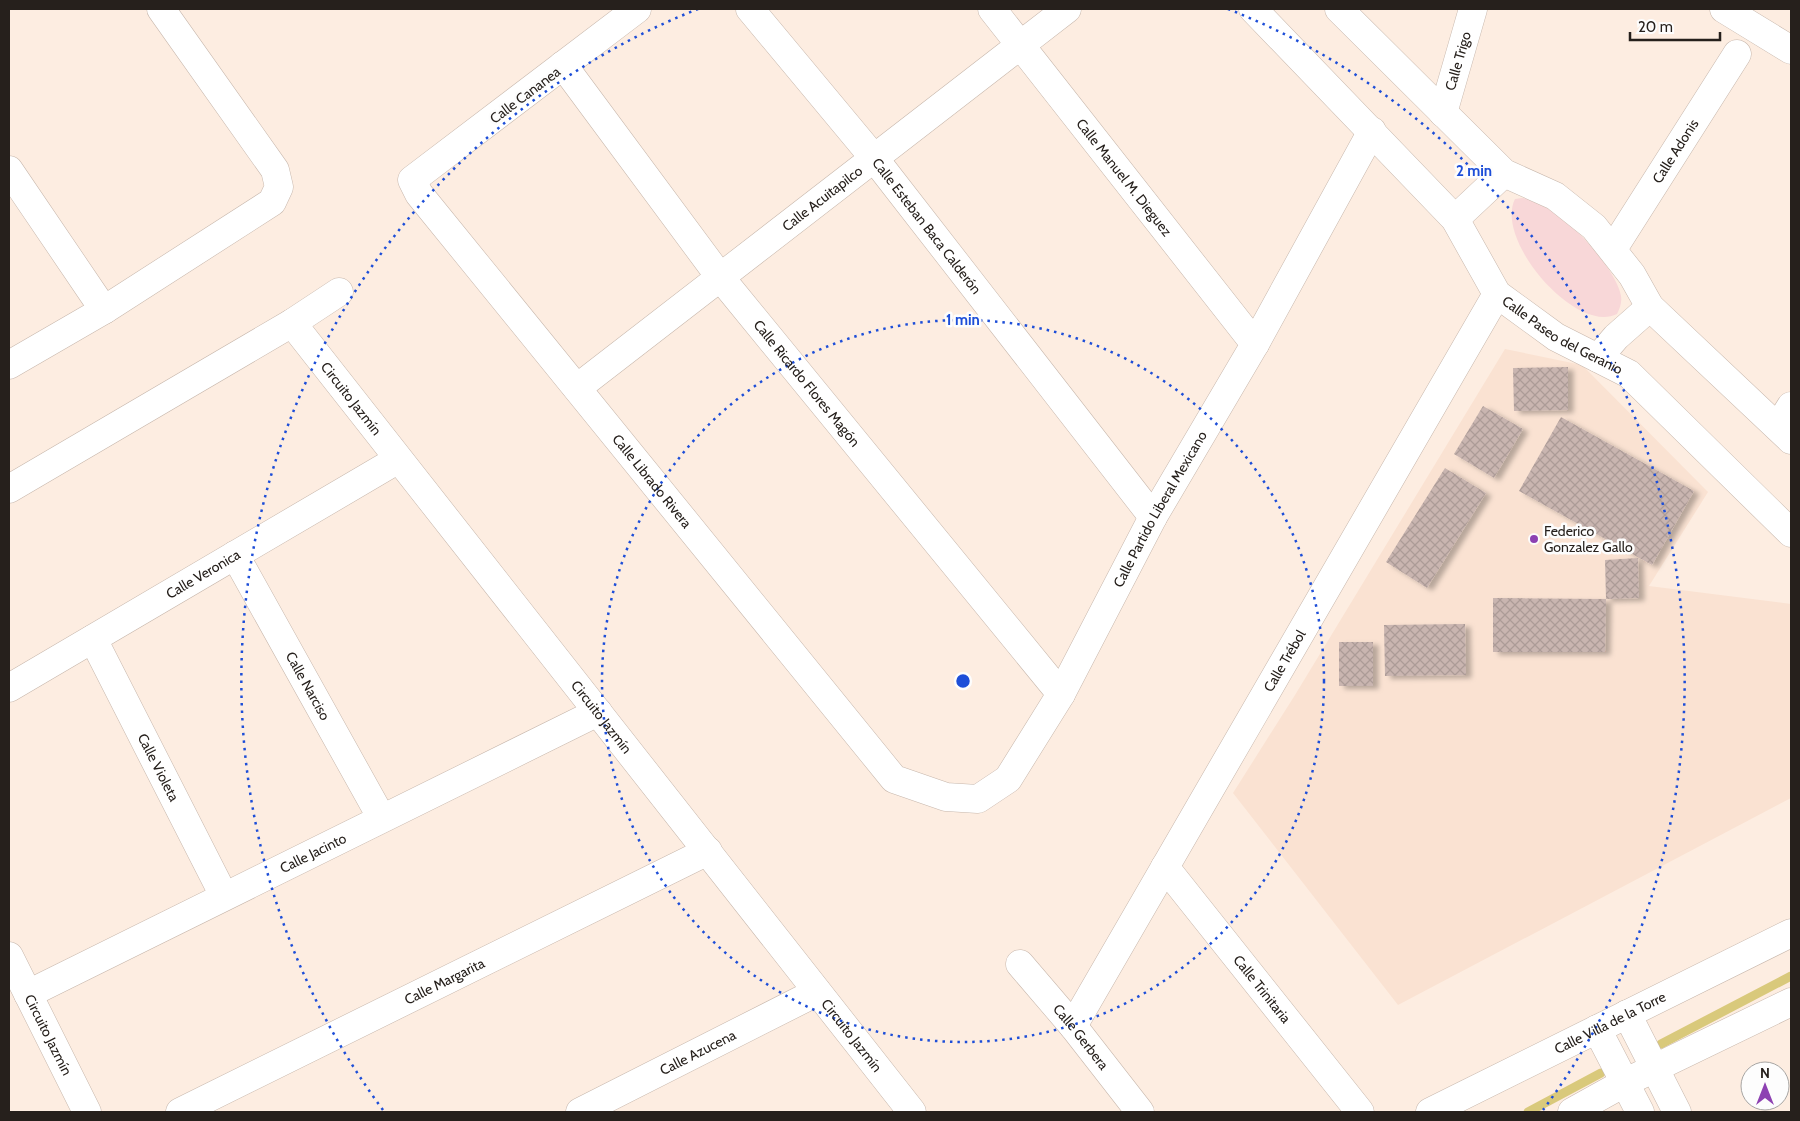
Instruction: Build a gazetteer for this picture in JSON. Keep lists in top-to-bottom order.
{
  "streets": {
    "street": [
      "Calle Trigo",
      "Calle Cananea",
      "Calle Adonis",
      "Calle Manuel M. Dieguez",
      "Calle Acuitapilco",
      "Calle Esteban Baca Calderón",
      "Calle Paseo del Geranio",
      "Calle Ricardo Flores Magón",
      "Circuito Jazmín",
      "Calle Librado Rivera",
      "Calle Partido Liberal Mexicano",
      "Calle Veronica",
      "Calle Trébol",
      "Calle Narciso",
      "Calle Violeta",
      "Calle Jacinto",
      "Calle Margarita",
      "Calle Trinitaria",
      "Calle Villa de la Torre",
      "Calle Gerbera",
      "Calle Azucena"
    ]
  },
  "crossings": [
    ["Calle Cananea", "Calle Ricardo Flores Magón"],
    ["Calle Cananea", "Calle Librado Rivera"],
    ["Calle Manuel M. Dieguez", "Calle Acuitapilco"],
    ["Calle Manuel M. Dieguez", "Calle Partido Liberal Mexicano"],
    ["Calle Acuitapilco", "Calle Esteban Baca Calderón"],
    ["Calle Acuitapilco", "Calle Ricardo Flores Magón"],
    ["Calle Acuitapilco", "Calle Librado Rivera"],
    ["Calle Esteban Baca Calderón", "Calle Partido Liberal Mexicano"],
    ["Calle Paseo del Geranio", "Calle Partido Liberal Mexicano"],
    ["Calle Paseo del Geranio", "Calle Trébol"],
    ["Calle Ricardo Flores Magón", "Calle Partido Liberal Mexicano"],
    ["Circuito Jazmín", "Calle Veronica"],
    ["Circuito Jazmín", "Calle Jacinto"],
    ["Circuito Jazmín", "Calle Margarita"],
    ["Circuito Jazmín", "Calle Azucena"],
    ["Calle Librado Rivera", "Calle Partido Liberal Mexicano"],
    ["Calle Veronica", "Calle Narciso"],
    ["Calle Veronica", "Calle Violeta"],
    ["Calle Trébol", "Calle Trinitaria"],
    ["Calle Trébol", "Calle Gerbera"],
    ["Calle Narciso", "Calle Jacinto"],
    ["Calle Violeta", "Calle Jacinto"]
  ],
  "places": ["Federico Gonzalez Gallo"],
  "scale_bar": "20 m",
  "north": "top",
  "rings": ["2 min", "1 min"]
}
